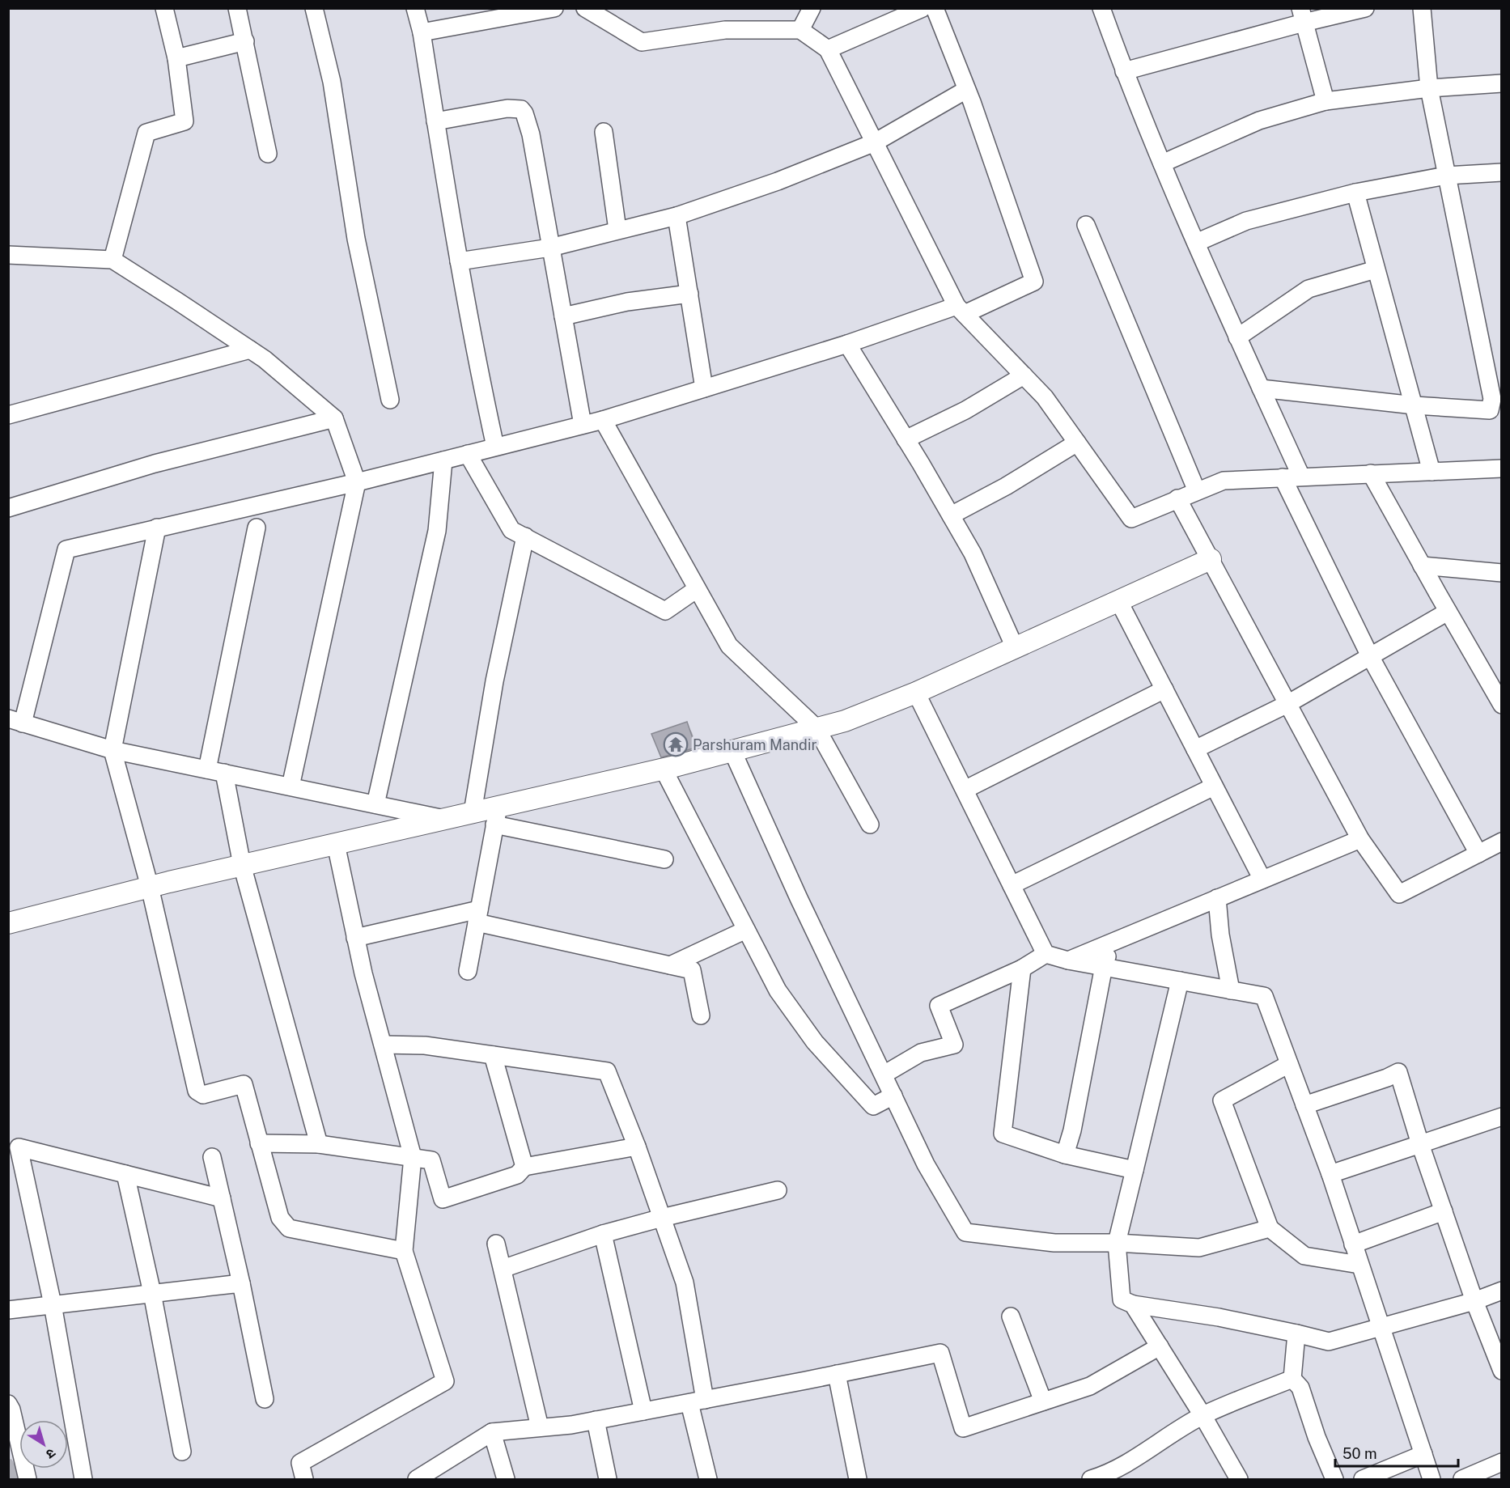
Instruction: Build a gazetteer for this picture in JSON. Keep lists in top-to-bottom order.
{
  "places": {
    "temple": ["Parshuram Mandir"]
  },
  "scale_bar": "50 m",
  "north": "bottom right"
}
